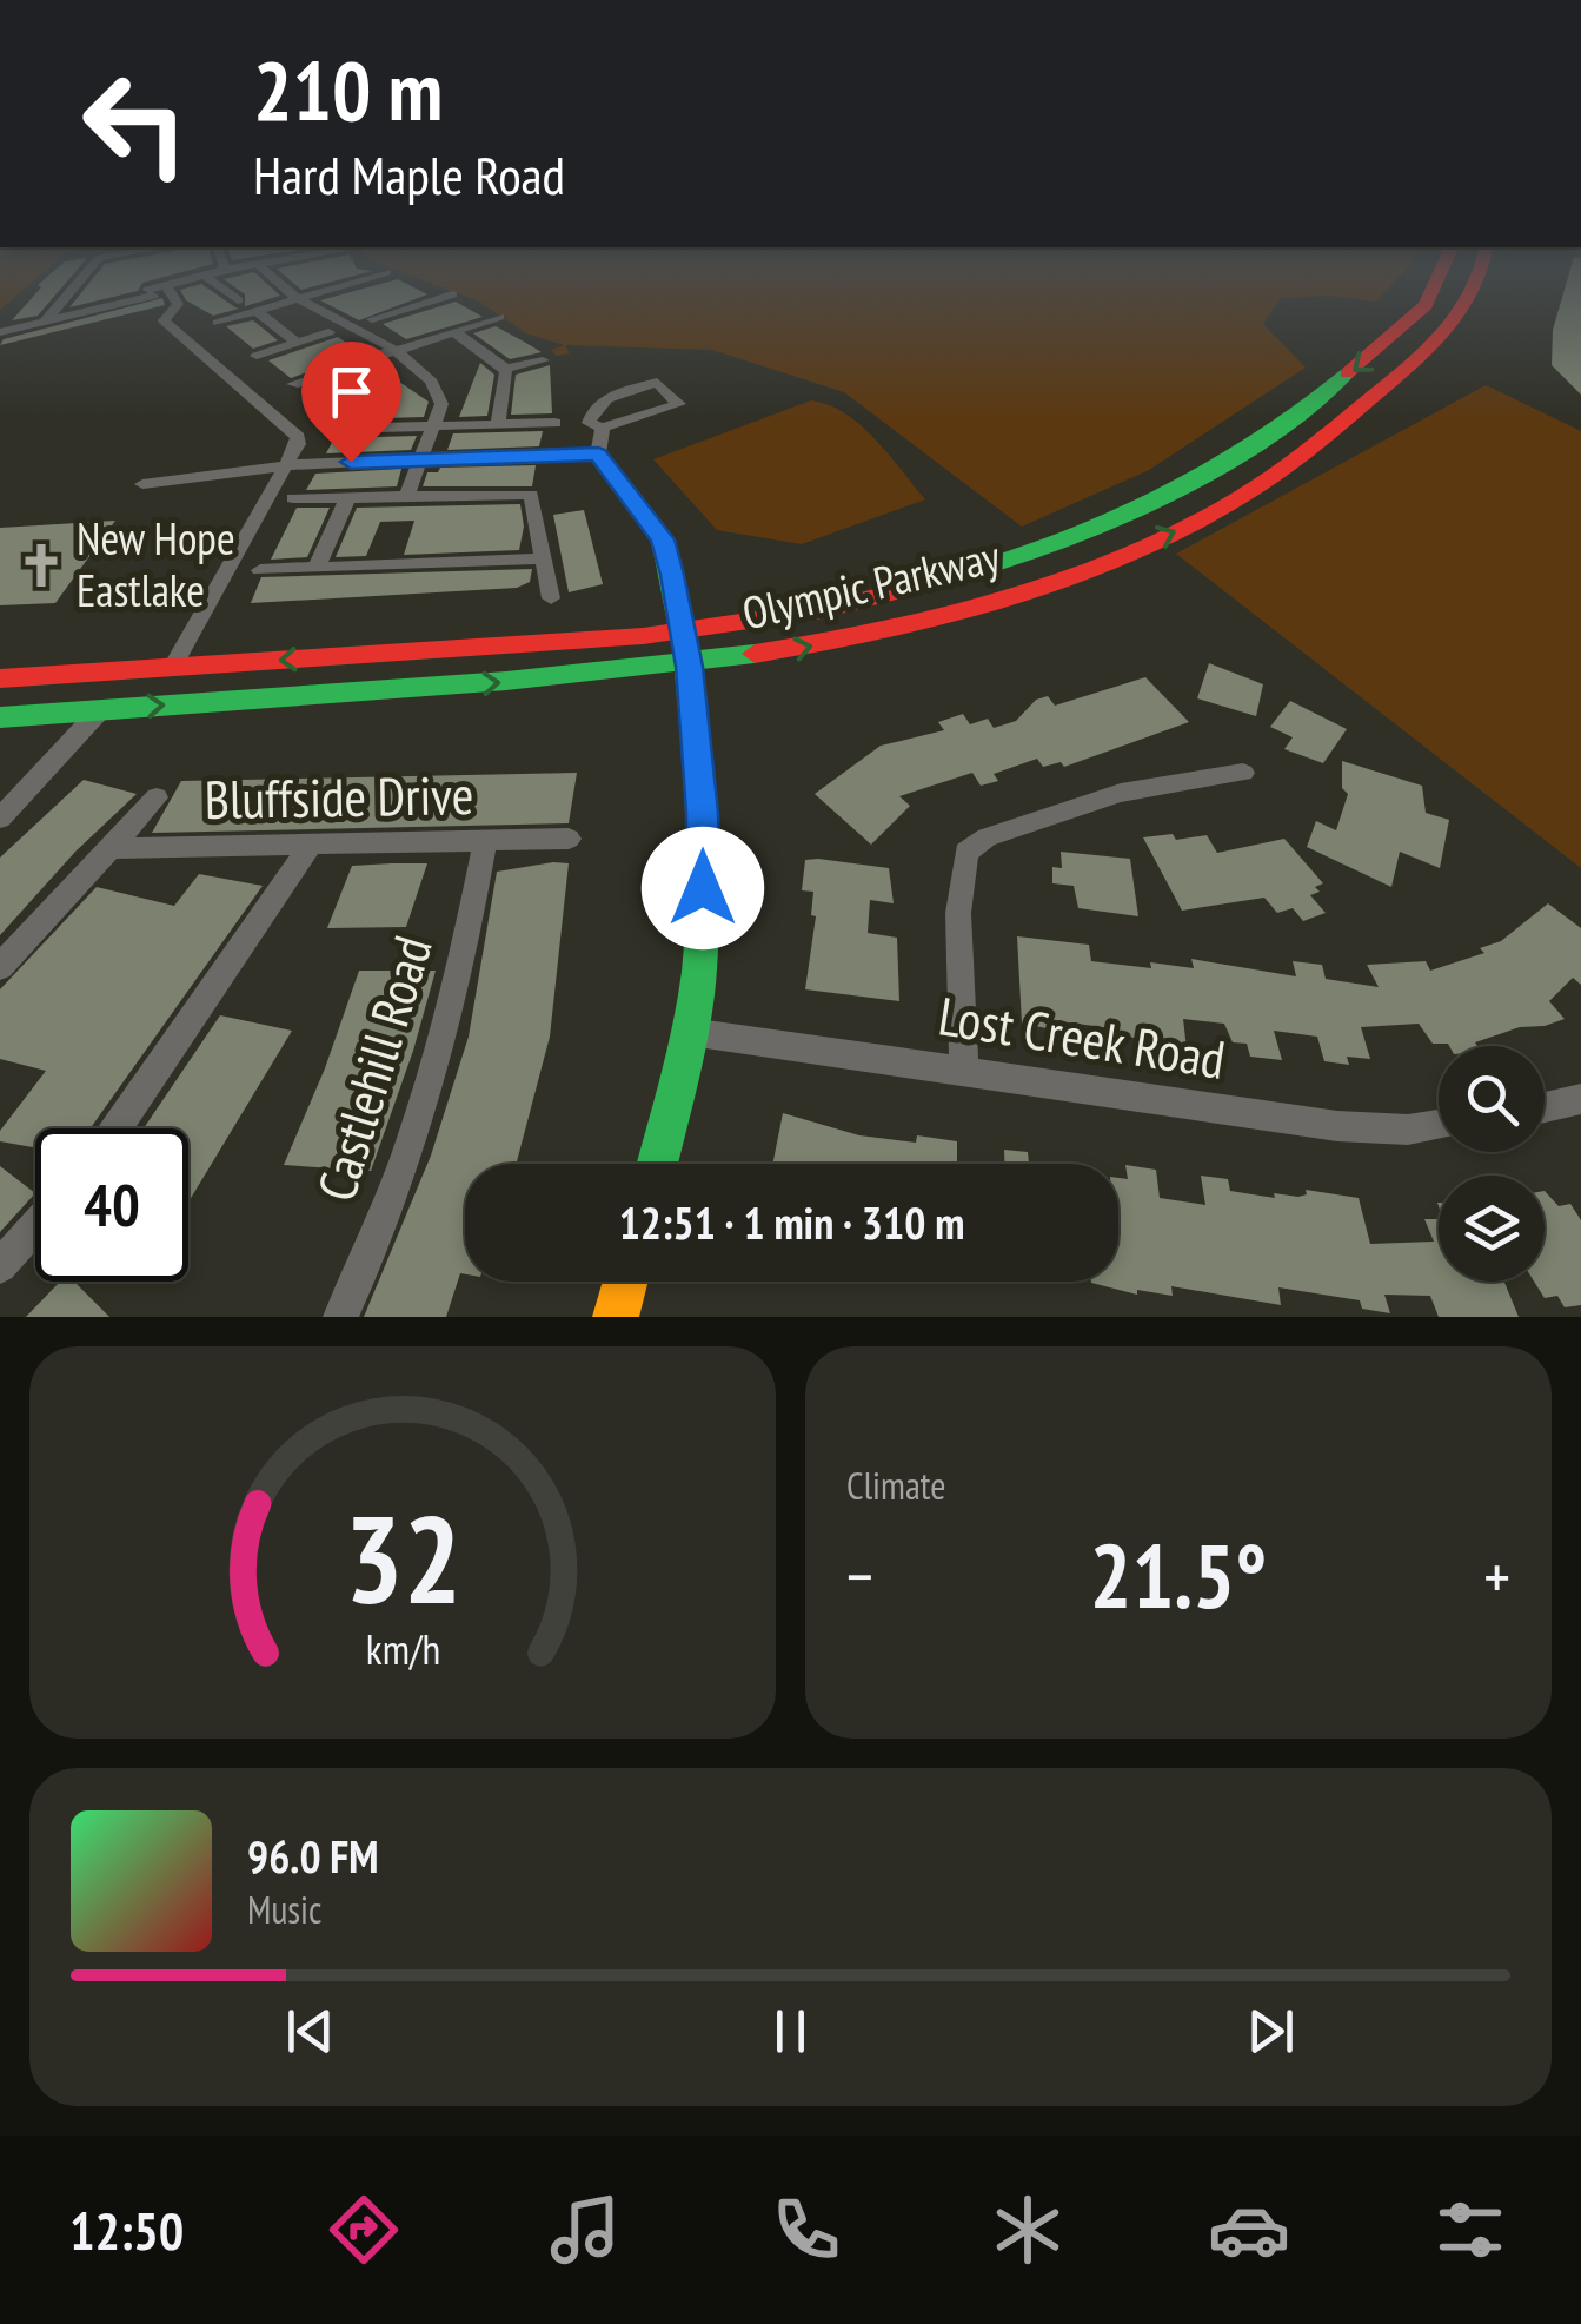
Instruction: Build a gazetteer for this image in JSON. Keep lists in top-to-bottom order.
{
  "streets": {
    "main road": ["Olympic Parkway"],
    "street": ["Bluffside Drive", "Lost Creek Road", "Castlehill Road"]
  },
  "crossings": [
    ["Bluffside Drive", "Castlehill Road"]
  ],
  "places": {
    "church": ["New Hope Eastlake"]
  },
  "page": {
    "turn": ["210 m", "Hard Maple Road"],
    "limit": "40",
    "trip": "12:51 · 1 min · 310 m",
    "tile": "Climate",
    "heat": ["−", "21.5°", "+"],
    "song": ["96.0 FM", "Music"],
    "tabs": "12:50",
    "gauge": ["32", "km/h"]
  }
}
